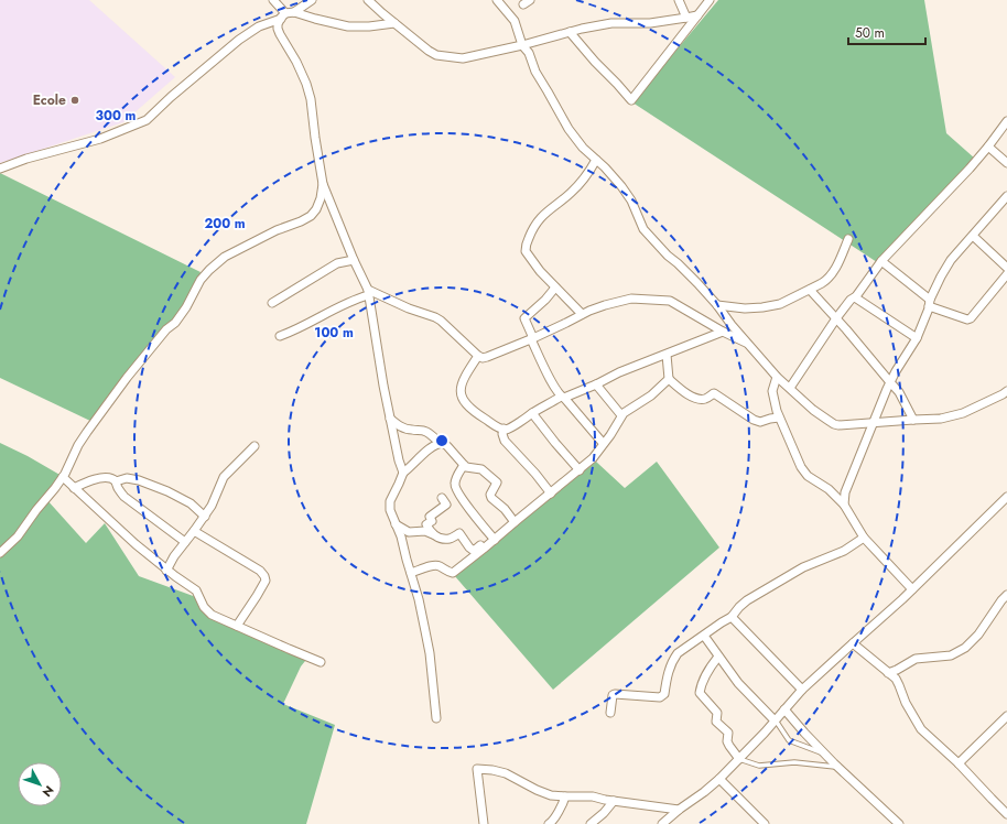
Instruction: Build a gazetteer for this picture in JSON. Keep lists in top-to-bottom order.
{
  "places": ["Ecole"],
  "scale_bar": "50 m",
  "north": "bottom right",
  "rings": ["300 m", "200 m", "100 m"]
}
